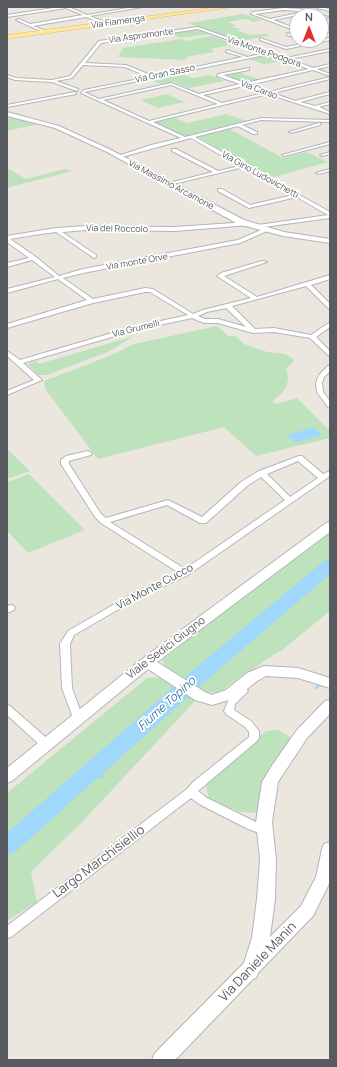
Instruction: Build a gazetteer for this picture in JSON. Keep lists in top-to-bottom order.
{
  "streets": {
    "main road": [
      "Via Fiamenga",
      "Via Massimo Arcamone",
      "Viale Sedici Giugno",
      "Via Daniele Manin"
    ],
    "street": [
      "Via Aspromonte",
      "Via Monte Podgora",
      "Via Gran Sasso",
      "Via Carso",
      "Via Gino Ludovichetti",
      "Via del Roccolo",
      "Via monte Orve",
      "Via Grumelli",
      "Via Monte Cucco",
      "Largo Marchisiellio"
    ]
  },
  "crossings": [
    ["Via Aspromonte", "Via Monte Podgora"],
    ["Via Monte Podgora", "Via Gran Sasso"],
    ["Via Massimo Arcamone", "Via del Roccolo"],
    ["Via Massimo Arcamone", "Via monte Orve"],
    ["Via Monte Cucco", "Viale Sedici Giugno"]
  ],
  "water": ["Fiume Topino"],
  "north": "top"
}
